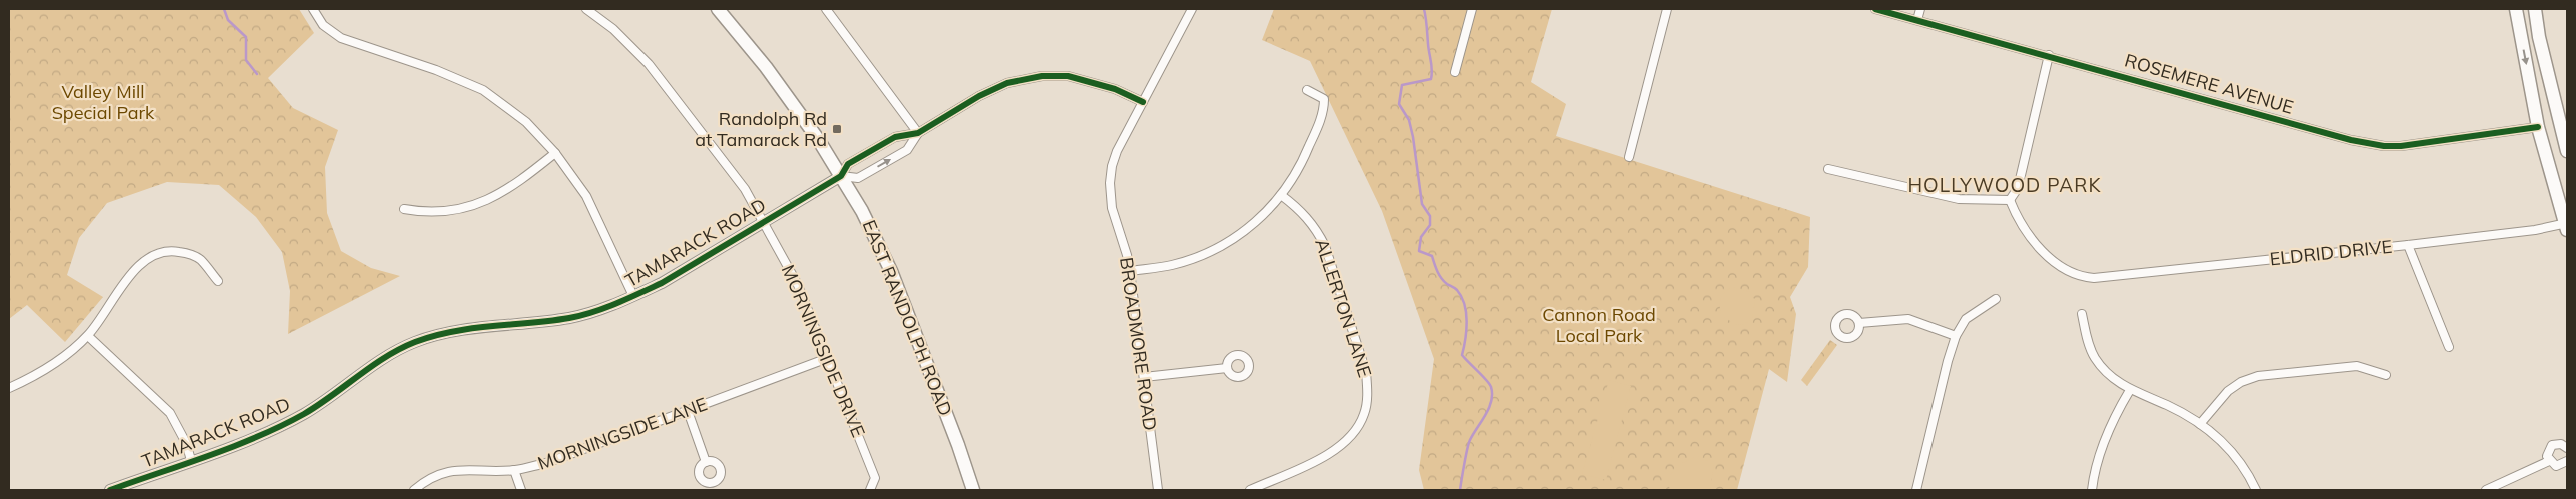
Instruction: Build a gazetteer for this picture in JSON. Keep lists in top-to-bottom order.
{
  "streets": {
    "main road": ["EAST RANDOLPH ROAD"],
    "street": [
      "ROSEMERE AVENUE",
      "TAMARACK ROAD",
      "ELDRID DRIVE",
      "ALLERTON LANE",
      "BROADMORE ROAD",
      "MORNINGSIDE DRIVE",
      "MORNINGSIDE LANE"
    ]
  },
  "crossings": [
    ["TAMARACK ROAD", "EAST RANDOLPH ROAD"],
    ["TAMARACK ROAD", "BROADMORE ROAD"],
    ["TAMARACK ROAD", "MORNINGSIDE DRIVE"],
    ["MORNINGSIDE DRIVE", "MORNINGSIDE LANE"]
  ],
  "districts": ["HOLLYWOOD PARK"],
  "parks": ["Valley Mill Special Park", "Cannon Road Local Park"],
  "places": {
    "transit": ["Randolph Rd at Tamarack Rd"]
  }
}
